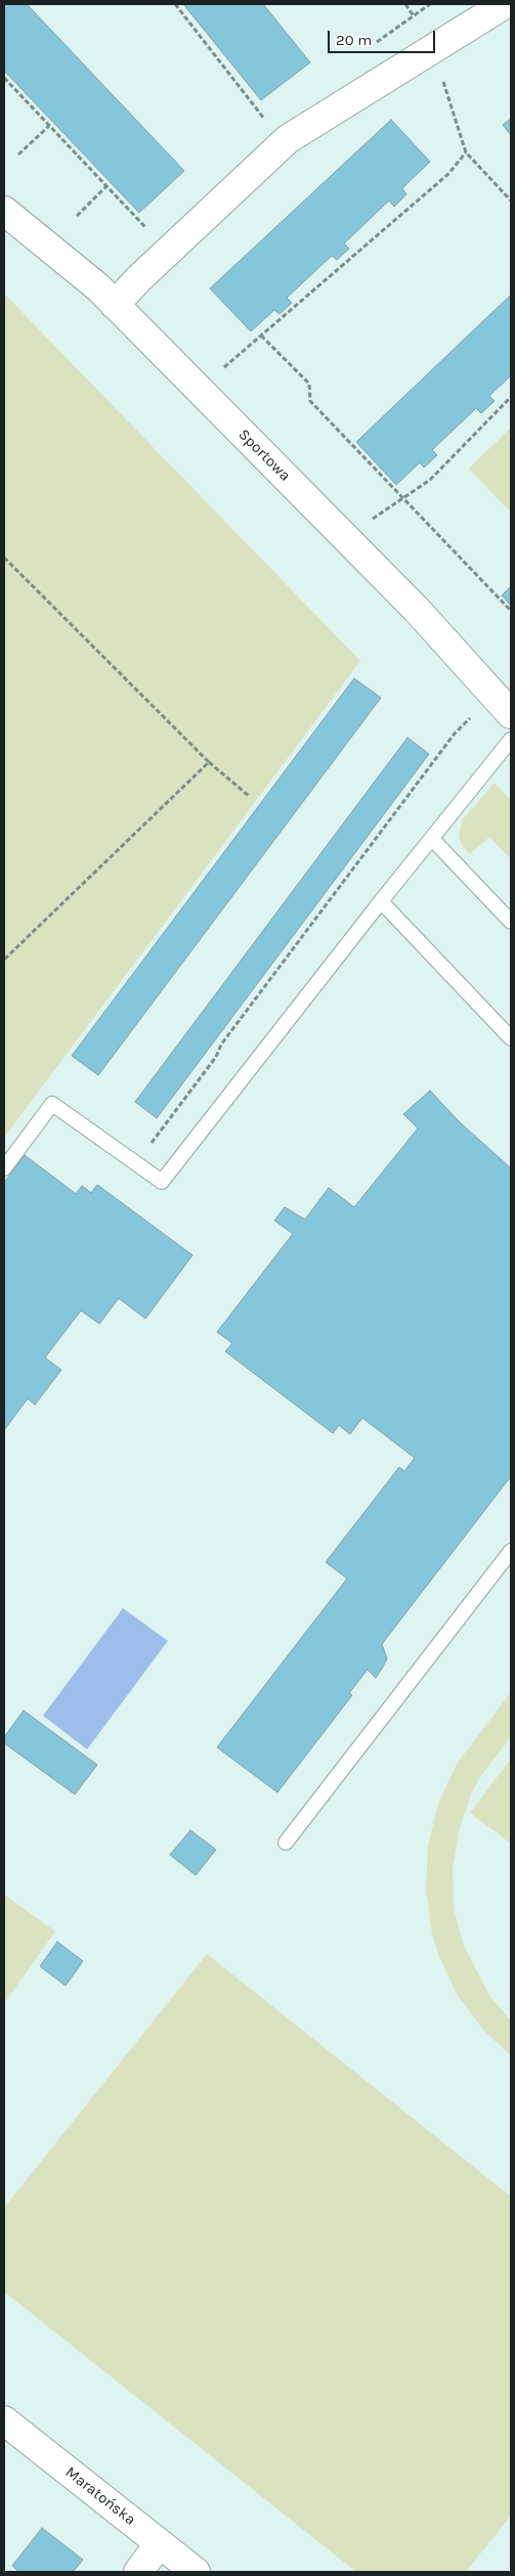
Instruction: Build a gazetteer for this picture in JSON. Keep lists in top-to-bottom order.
{
  "streets": {
    "street": ["Sportowa", "Maratońska"]
  },
  "scale_bar": "20 m"
}
